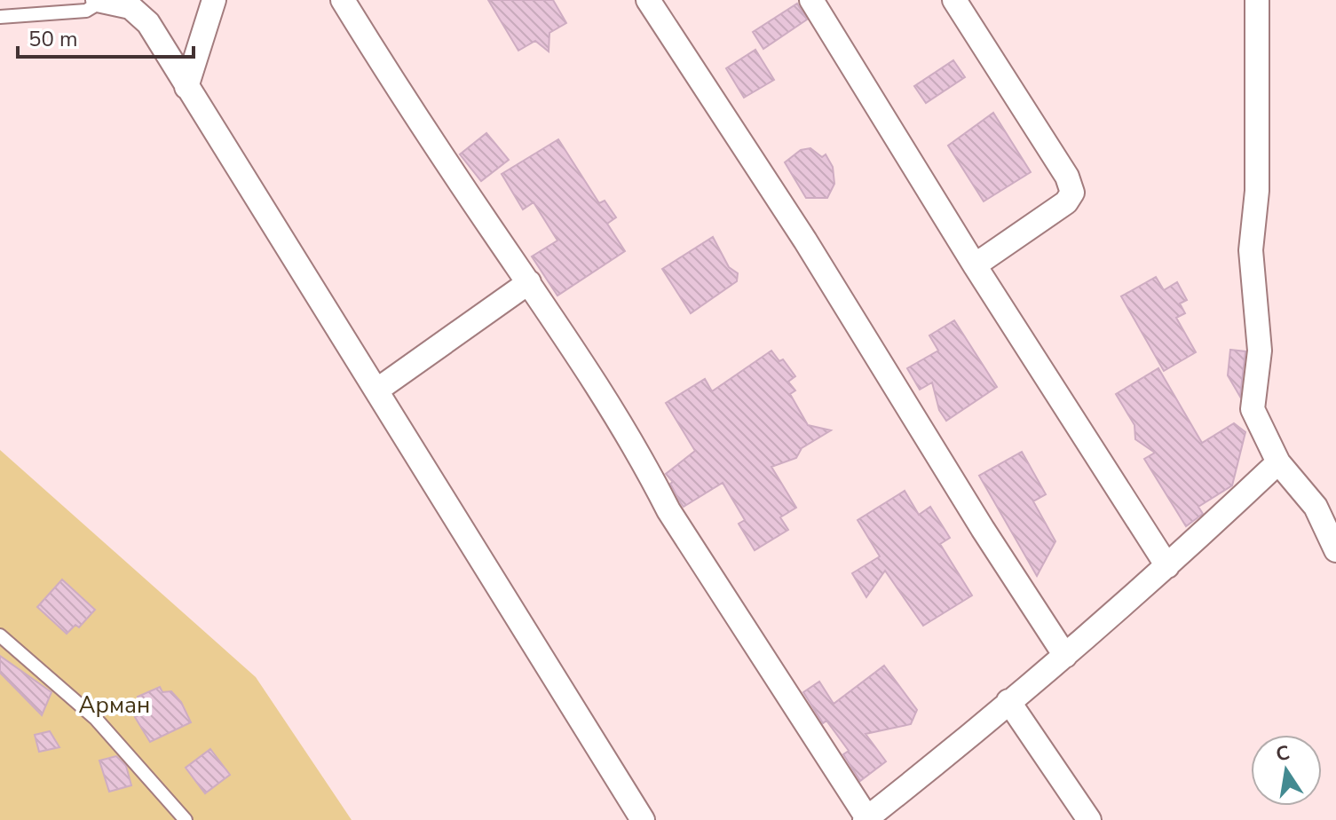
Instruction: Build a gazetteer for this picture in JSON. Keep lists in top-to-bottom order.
{
  "parks": ["Арман"],
  "scale_bar": "50 m",
  "north": "top"
}
